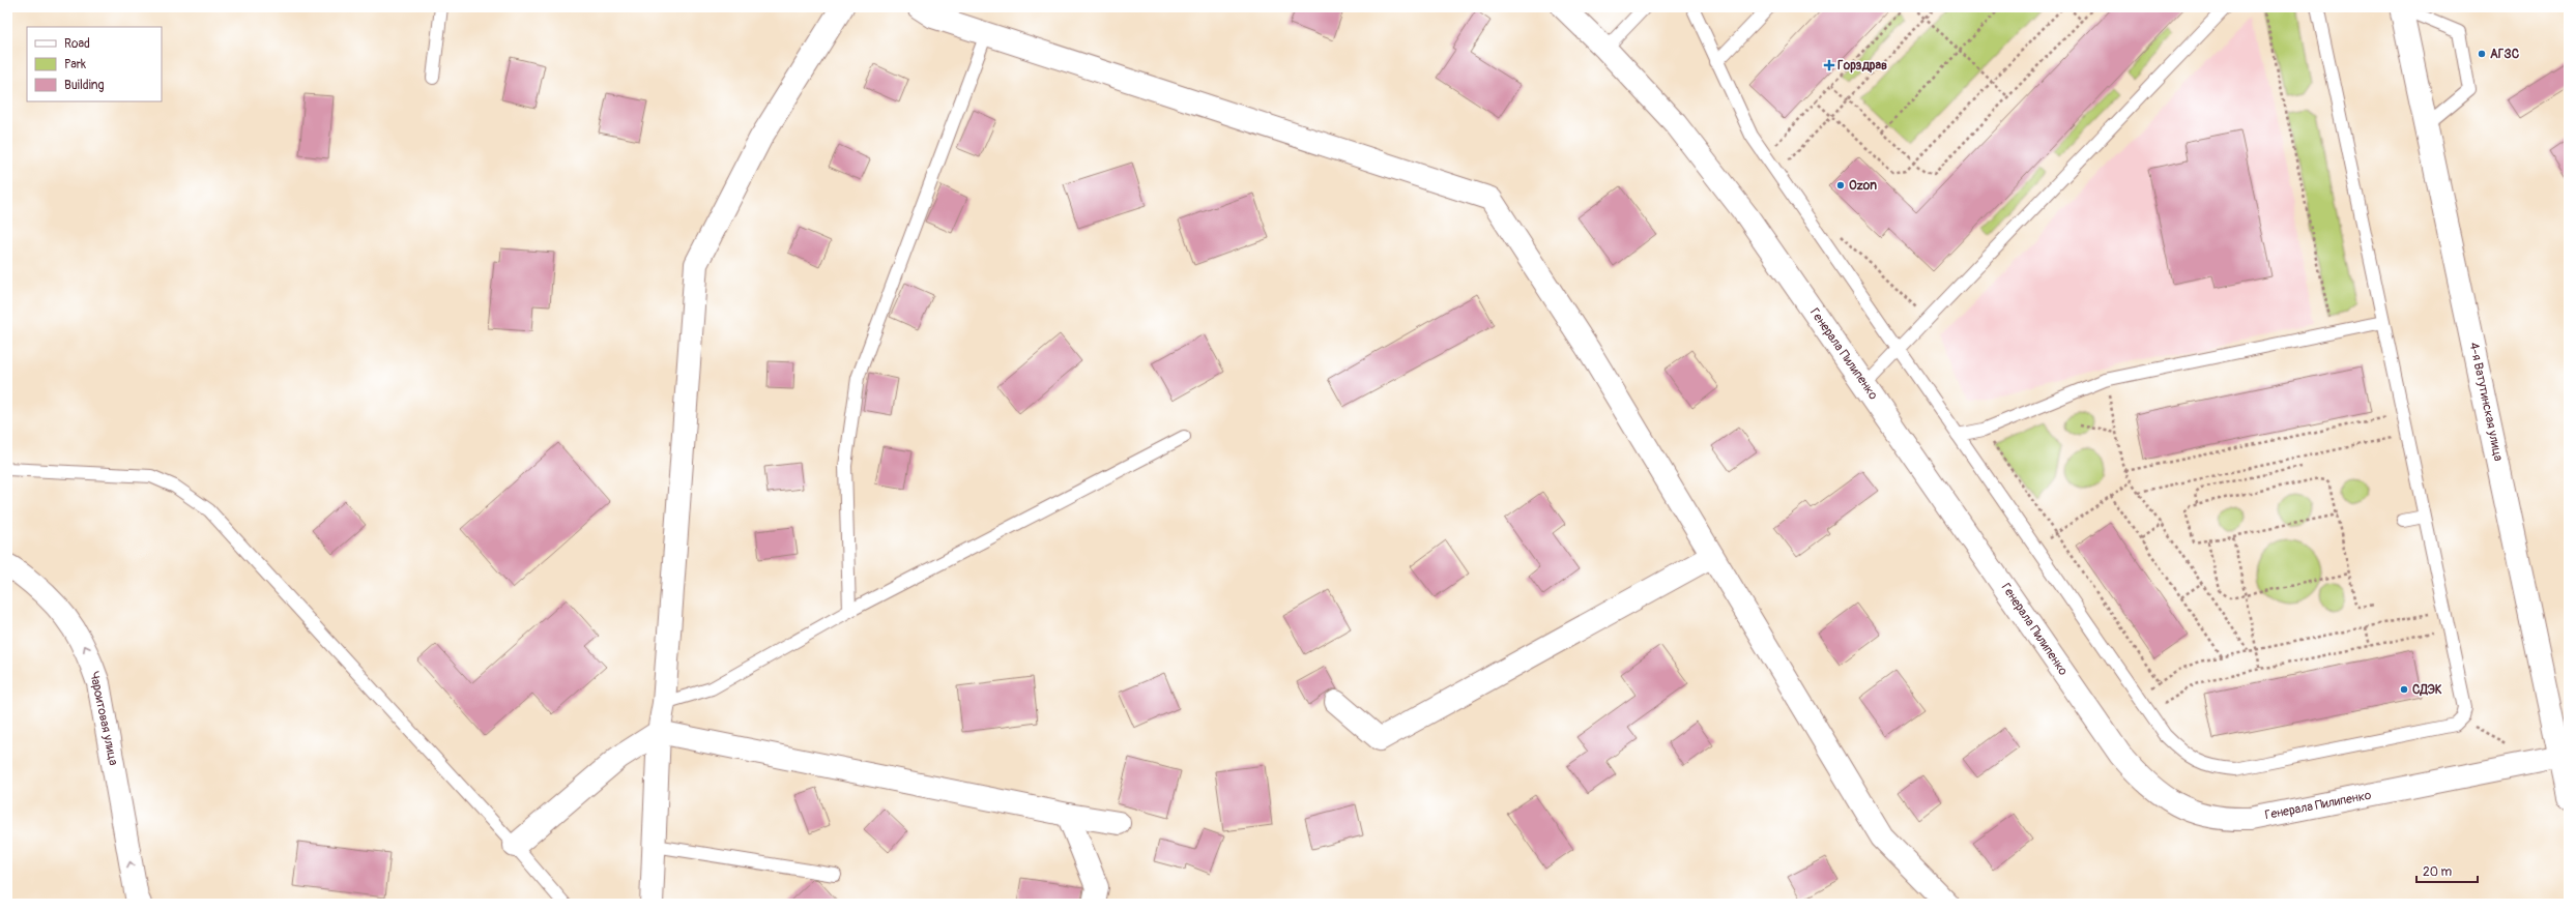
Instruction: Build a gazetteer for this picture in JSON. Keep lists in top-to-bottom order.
{
  "streets": {
    "street": ["Генерала Пилипенко", "4-я Ватутинская улица", "Чароитовая улица"]
  },
  "crossings": [
    ["Генерала Пилипенко", "4-я Ватутинская улица"]
  ],
  "one_way": ["Чароитовая улица"],
  "places": {
    "other": ["АГЗС", "Ozon", "СДЭК"],
    "health": ["Горздрав"]
  },
  "legend": ["Road", "Park", "Building"],
  "scale_bar": "20 m"
}
